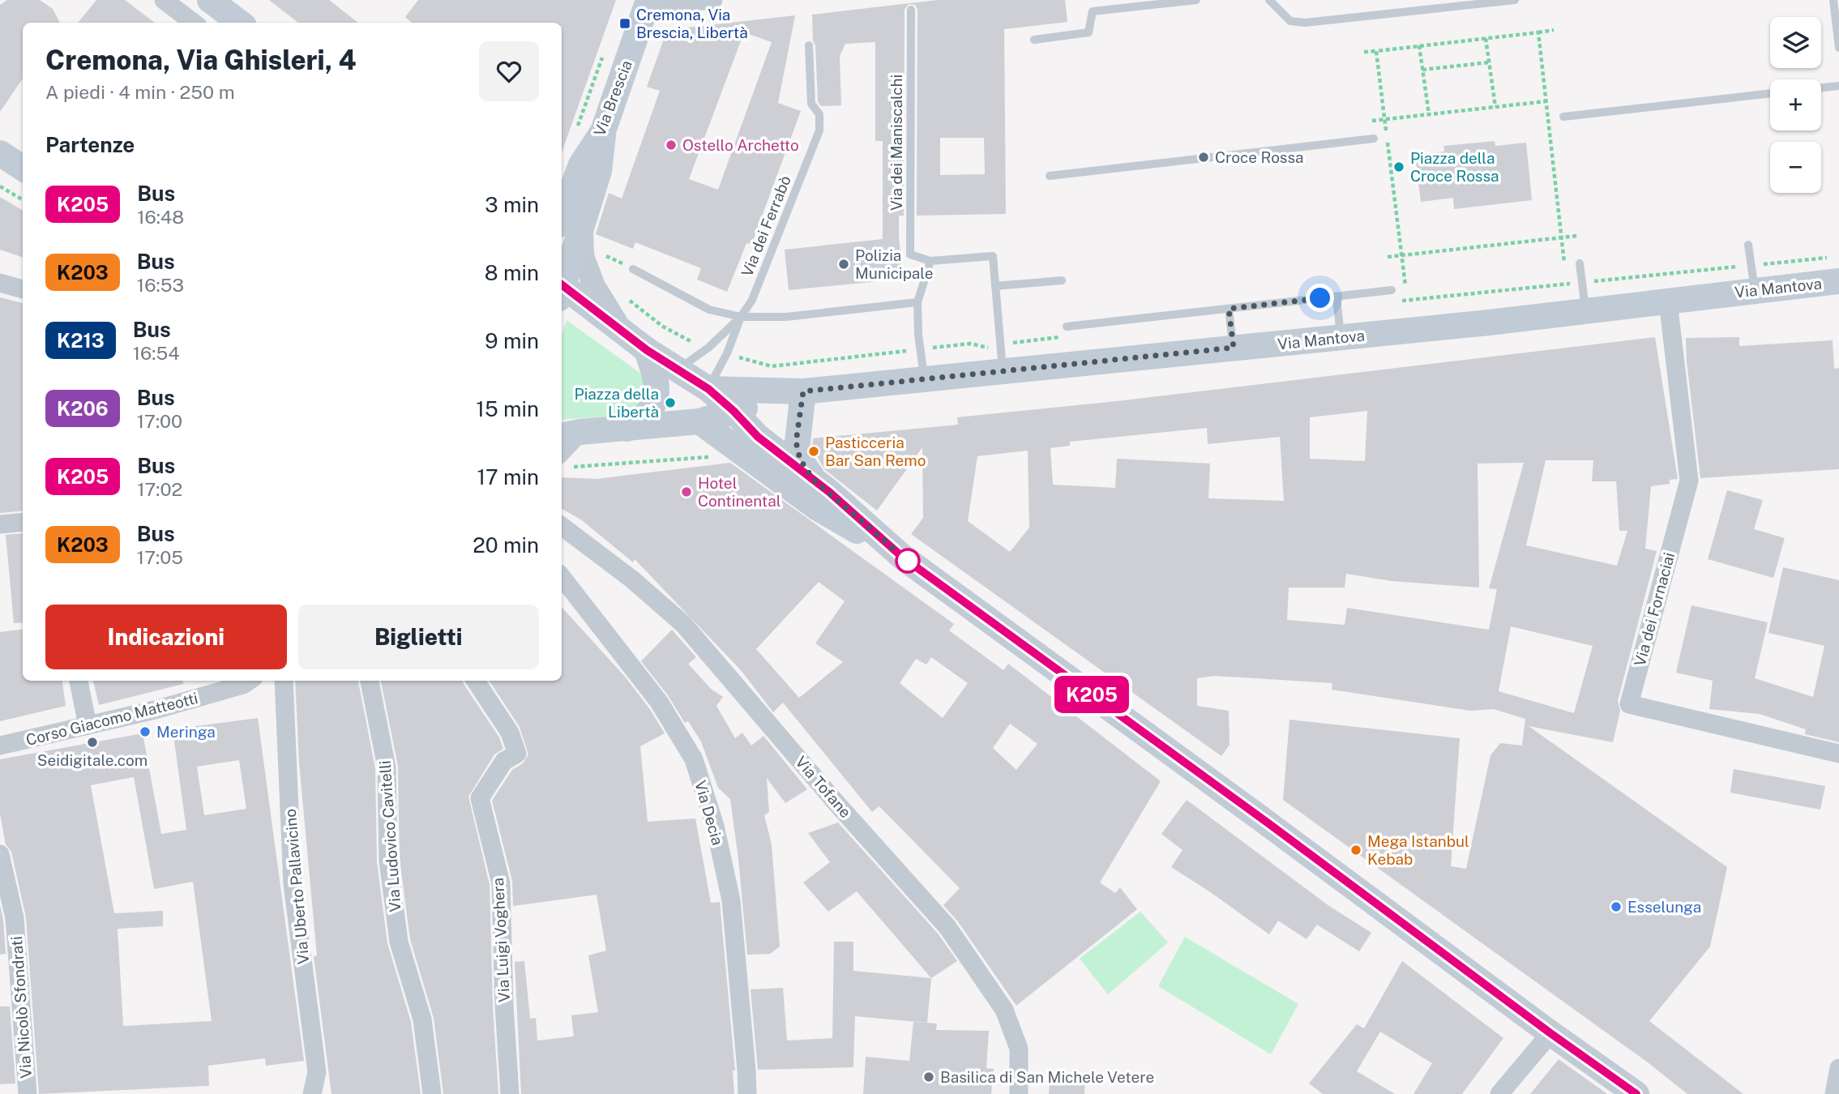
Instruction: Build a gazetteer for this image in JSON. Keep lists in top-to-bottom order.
{
  "streets": {
    "main road": ["Via Brescia", "Via Mantova"],
    "street": [
      "Via dei Fornaciai",
      "Corso Giacomo Matteotti",
      "Via Tofane",
      "Via Decia",
      "Via Ludovico Cavitelli",
      "Via Uberto Pallavicino",
      "Via Luigi Voghera",
      "Via Nicolò Sfondrati"
    ],
    "lane": ["Via dei Maniscalchi", "Via dei Ferrabò"]
  },
  "crossings": [
    ["Via Mantova", "Via dei Fornaciai"]
  ],
  "places": {
    "transit": ["Cremona, Via Brescia, Libertà"],
    "other": [
      "Ostello Archetto",
      "Croce Rossa",
      "Piazza della Croce Rossa",
      "Polizia Municipale",
      "Piazza della Libertà",
      "Pasticceria Bar San Remo",
      "Hotel Continental",
      "Meringa",
      "Seidigitale.com",
      "Mega Istanbul Kebab",
      "Esselunga",
      "Basilica di San Michele Vetere"
    ]
  },
  "lines": ["bus line K205"],
  "page": {
    "on_map": "K205",
    "map_buttons": ["+", "−"],
    "heading": [
      ["Cremona, Via Ghisleri, 4", "A piedi · 4 min · 250 m"],
      "Partenze"
    ],
    "list": [
      {
        "mark": "K205",
        "name": "Bus",
        "note": "16:48",
        "value": "3 min"
      },
      {
        "mark": "K203",
        "name": "Bus",
        "note": "16:53",
        "value": "8 min"
      },
      {
        "mark": "K213",
        "name": "Bus",
        "note": "16:54",
        "value": "9 min"
      },
      {
        "mark": "K206",
        "name": "Bus",
        "note": "17:00",
        "value": "15 min"
      },
      {
        "mark": "K205",
        "name": "Bus",
        "note": "17:02",
        "value": "17 min"
      },
      {
        "mark": "K203",
        "name": "Bus",
        "note": "17:05",
        "value": "20 min"
      }
    ],
    "buttons": ["Indicazioni", "Biglietti"]
  }
}
